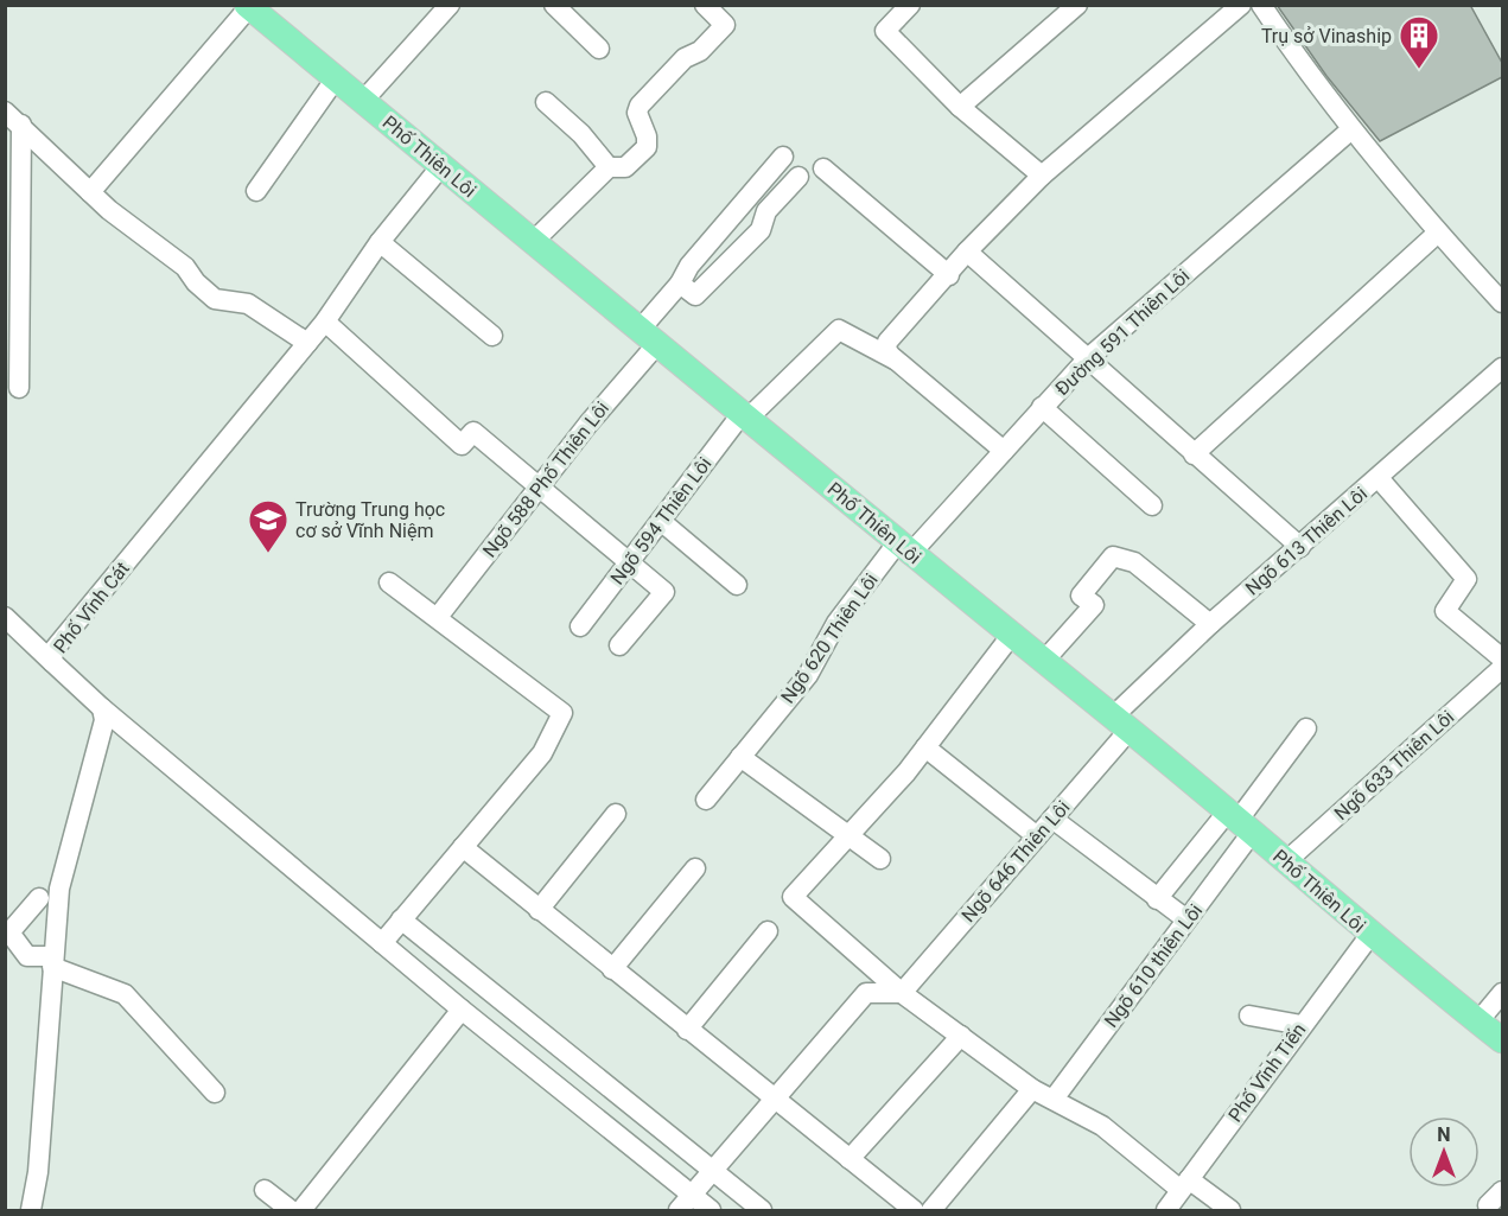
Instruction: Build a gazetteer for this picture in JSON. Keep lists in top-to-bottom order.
{
  "streets": {
    "main road": ["Phố Thiên Lôi"],
    "street": [
      "Đường 591 Thiên Lôi",
      "Ngõ 588 Phố Thiên Lôi",
      "Ngõ 594 Thiên Lôi",
      "Ngõ 613 Thiên Lôi",
      "Phố Vĩnh Cát",
      "Ngõ 620 Thiên Lôi",
      "Ngõ 633 Thiên Lôi",
      "Ngõ 646 Thiên Lôi",
      "Ngõ 610 thiên Lôi",
      "Phố Vĩnh Tiến"
    ]
  },
  "crossings": [
    ["Phố Thiên Lôi", "Đường 591 Thiên Lôi"],
    ["Phố Thiên Lôi", "Ngõ 588 Phố Thiên Lôi"],
    ["Phố Thiên Lôi", "Ngõ 594 Thiên Lôi"],
    ["Phố Thiên Lôi", "Ngõ 613 Thiên Lôi"],
    ["Phố Thiên Lôi", "Phố Vĩnh Cát"],
    ["Phố Thiên Lôi", "Ngõ 620 Thiên Lôi"],
    ["Phố Thiên Lôi", "Ngõ 633 Thiên Lôi"],
    ["Phố Thiên Lôi", "Ngõ 646 Thiên Lôi"],
    ["Phố Thiên Lôi", "Ngõ 610 thiên Lôi"],
    ["Phố Thiên Lôi", "Phố Vĩnh Tiến"],
    ["Đường 591 Thiên Lôi", "Ngõ 620 Thiên Lôi"],
    ["Ngõ 613 Thiên Lôi", "Ngõ 646 Thiên Lôi"]
  ],
  "places": {
    "building": ["Trụ sở Vinaship"],
    "school or university": ["Trường Trung học cơ sở Vĩnh Niệm"]
  },
  "north": "top"
}
